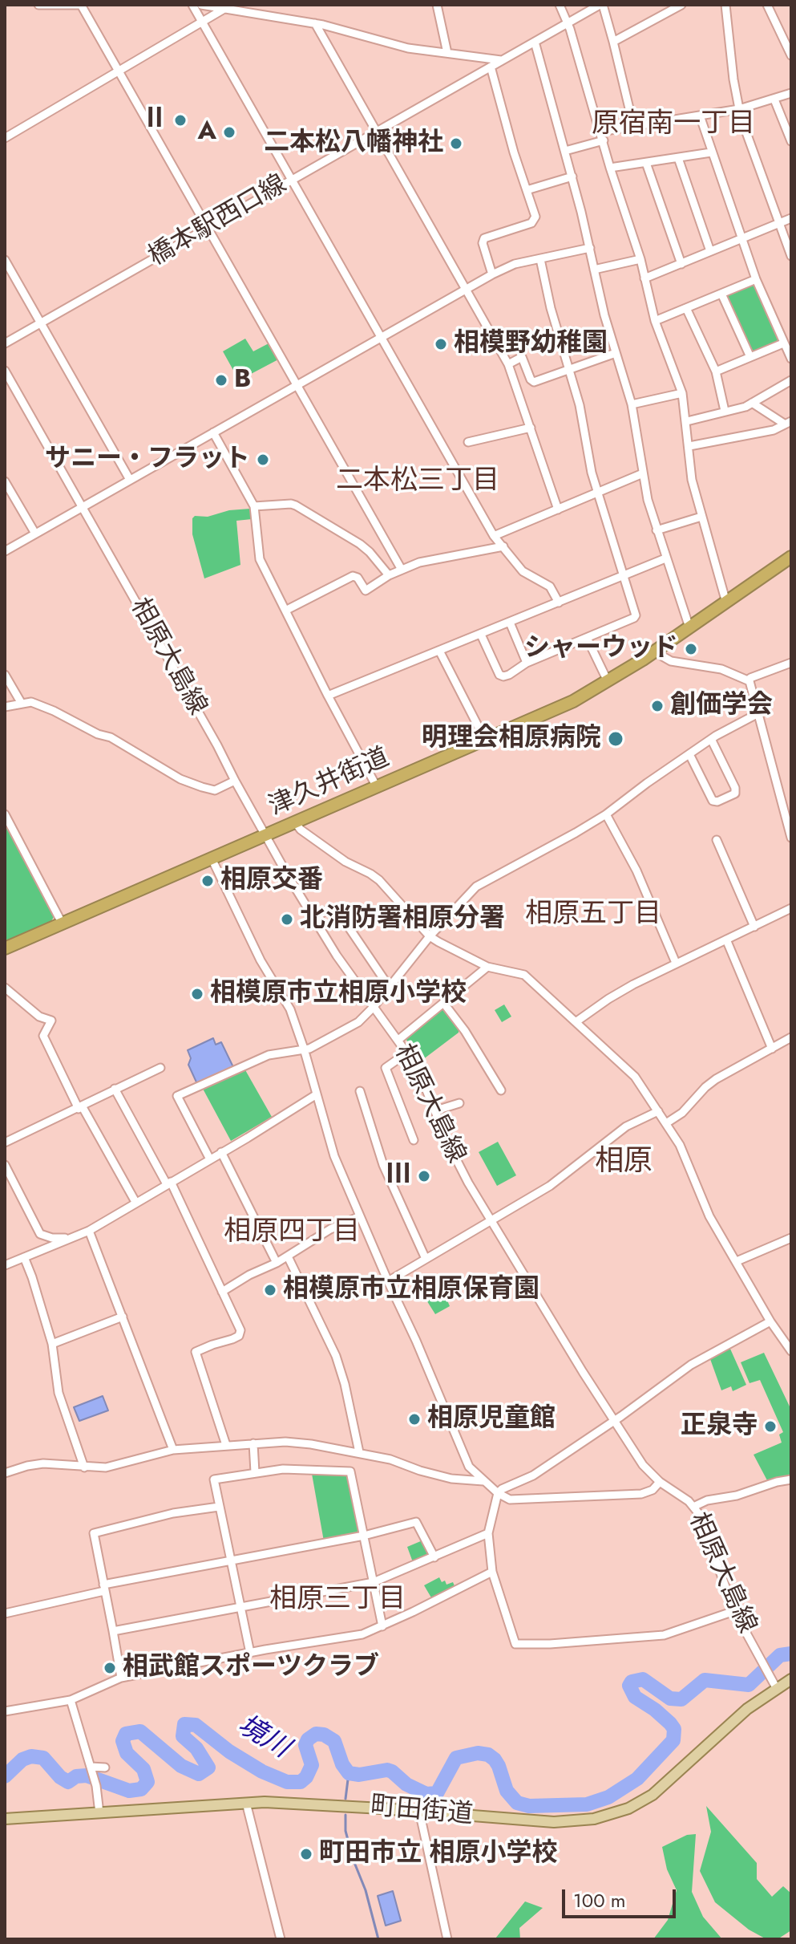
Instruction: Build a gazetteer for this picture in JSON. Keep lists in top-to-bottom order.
{
  "streets": {
    "highway": ["津久井街道"],
    "main road": ["町田街道"],
    "street": ["橋本駅西口線", "相原大島線"]
  },
  "crossings": [
    ["相原大島線", "津久井街道"],
    ["相原大島線", "町田街道"]
  ],
  "districts": [
    "原宿南一丁目",
    "二本松三丁目",
    "相原五丁目",
    "相原",
    "相原四丁目",
    "相原三丁目"
  ],
  "water": ["境川"],
  "places": [
    "Ⅱ",
    "A",
    "二本松八幡神社",
    "相模野幼稚園",
    "B",
    "サニー・フラット",
    "シャーウッド",
    "創価学会",
    "明理会相原病院",
    "相原交番",
    "北消防署相原分署",
    "相模原市立相原小学校",
    "Ⅲ",
    "相模原市立相原保育園",
    "相原児童館",
    "正泉寺",
    "相武館スポーツクラブ",
    "町田市立 相原小学校"
  ],
  "scale_bar": "100 m"
}
